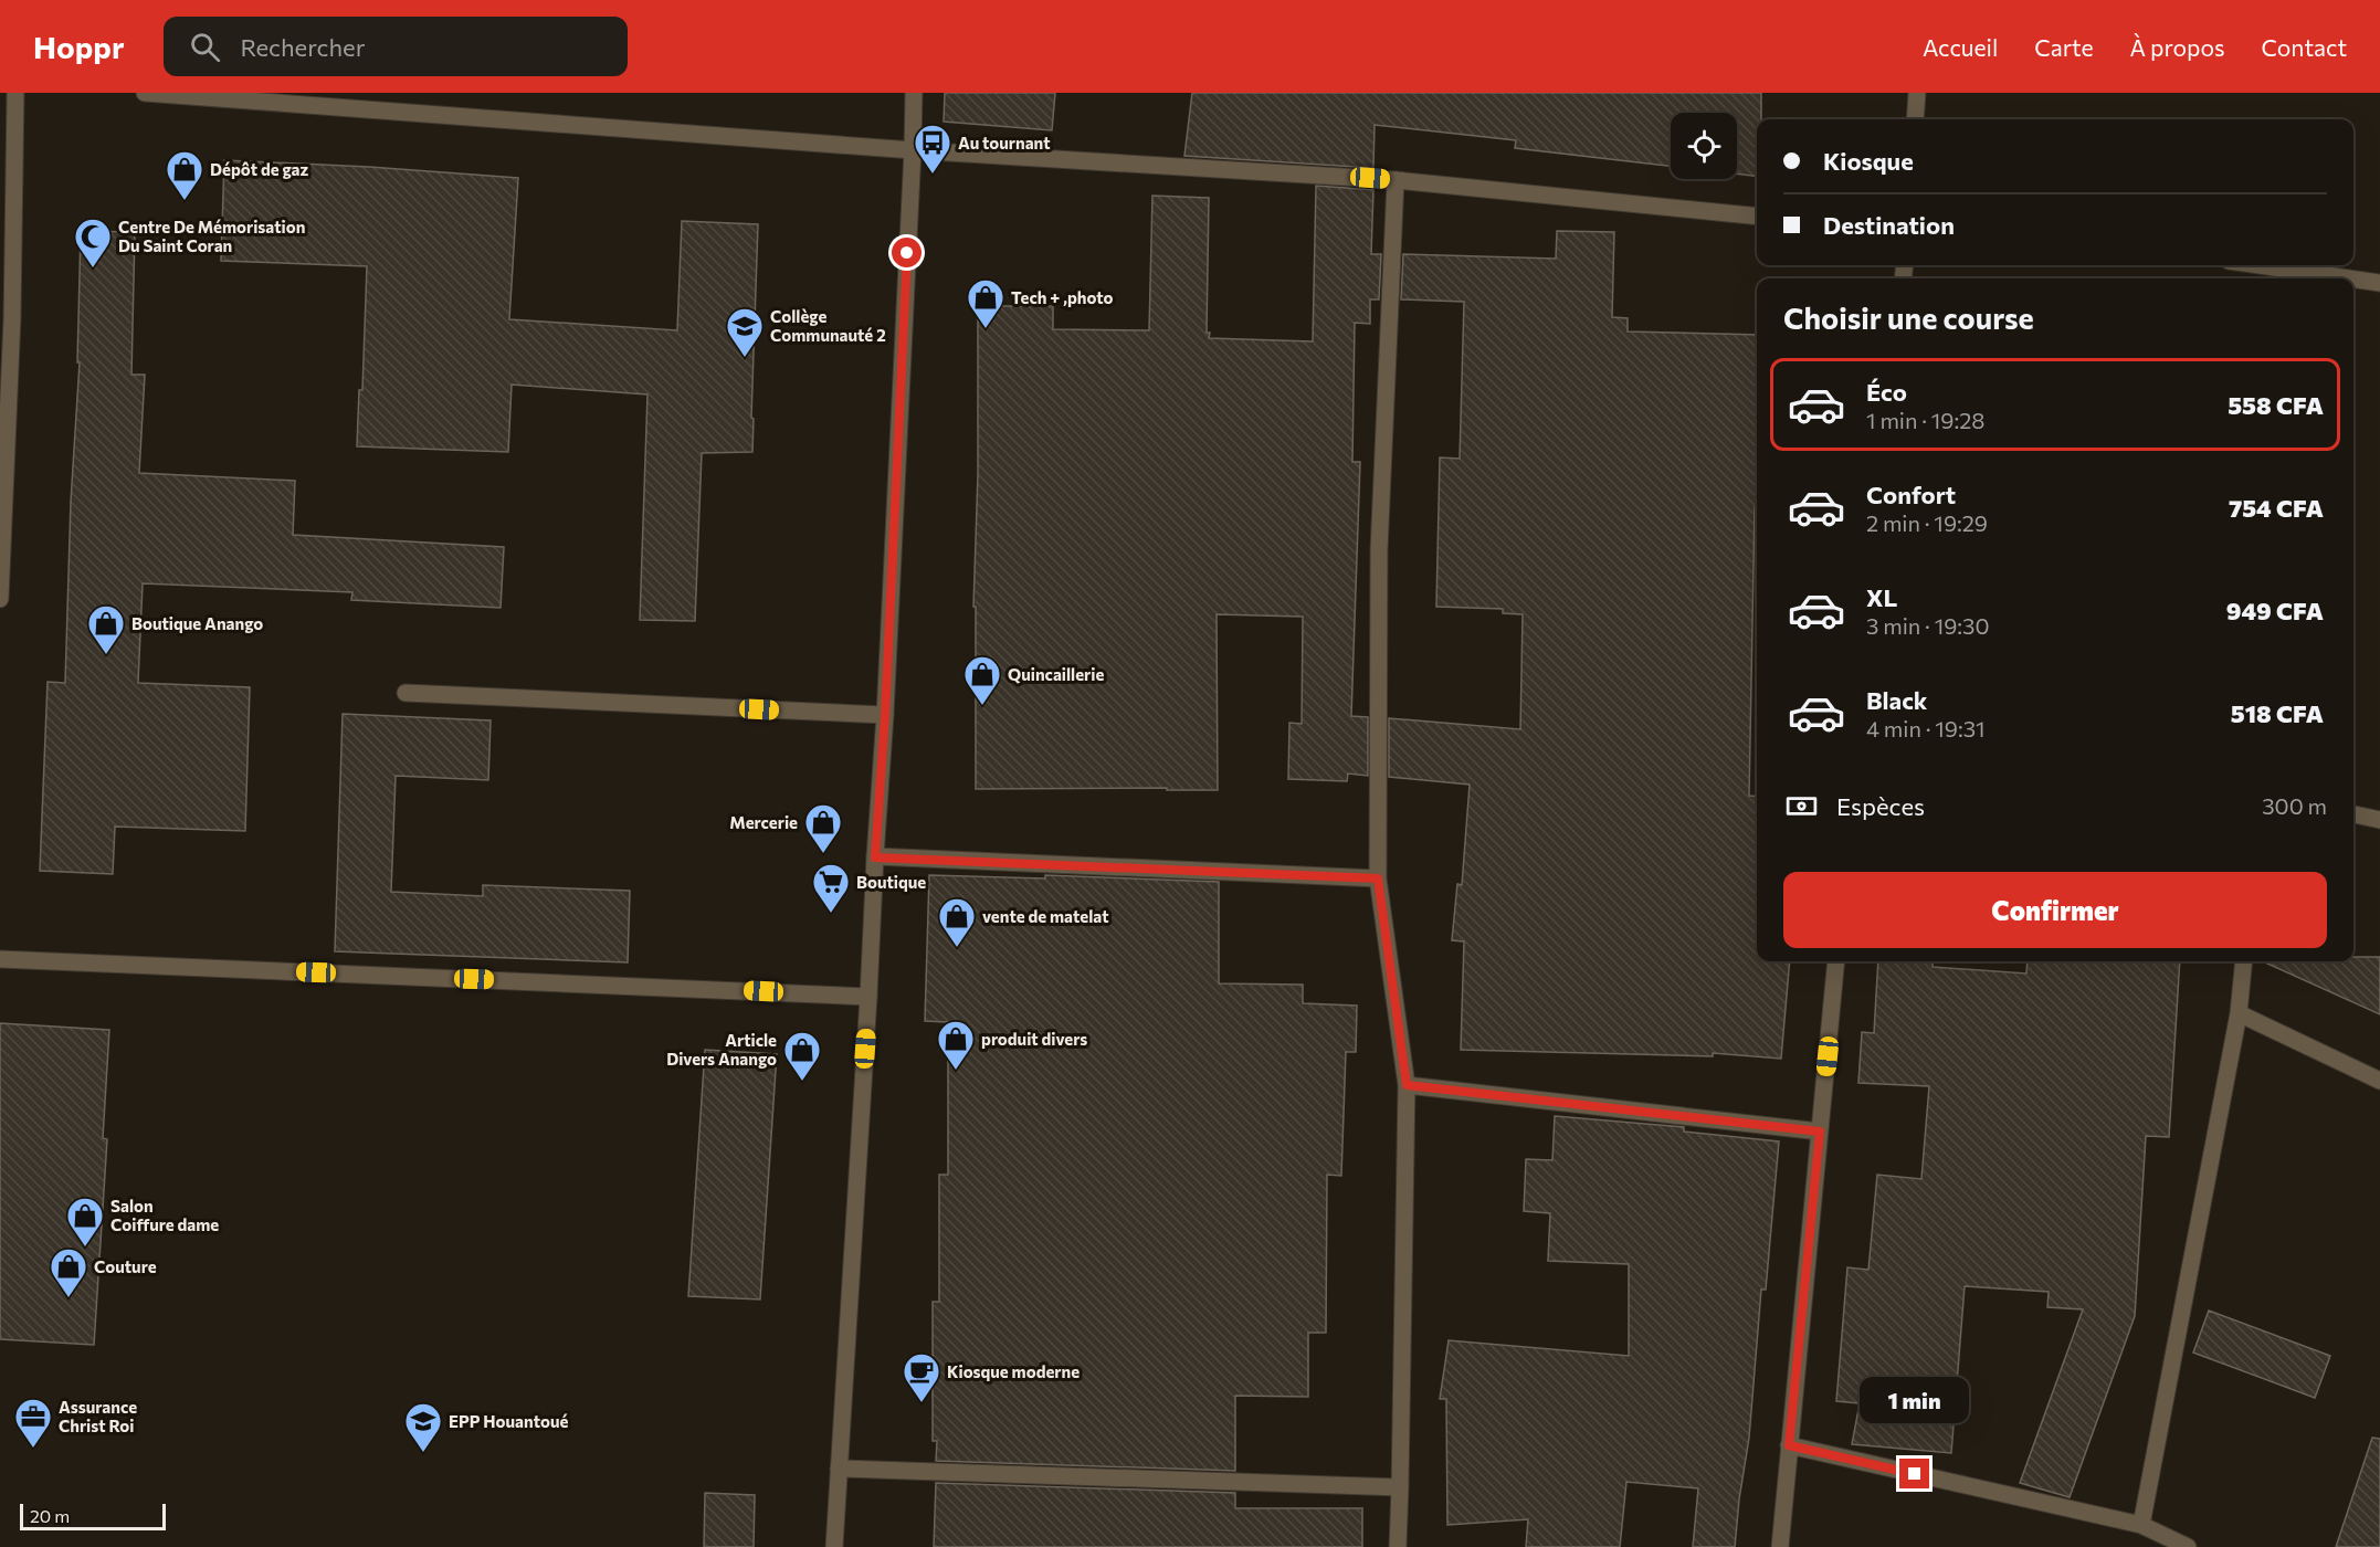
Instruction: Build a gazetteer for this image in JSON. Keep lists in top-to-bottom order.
{
  "places": {
    "bus stop": ["Au tournant"],
    "shop": [
      "Dépôt de gaz",
      "Tech + ,photo",
      "Boutique Anango",
      "Quincaillerie",
      "Mercerie",
      "vente de matelat",
      "produit divers",
      "Article Divers Anango",
      "Salon Coiffure dame",
      "Couture"
    ],
    "mosque": ["Centre De Mémorisation Du Saint Coran"],
    "school or university": ["Collège Communauté 2", "EPP Houantoué"],
    "supermarket": ["Boutique"],
    "cafe": ["Kiosque moderne"],
    "office": ["Assurance Christ Roi"]
  },
  "scale_bar": "20 m",
  "page": {
    "header": "Hoppr",
    "search": "Rechercher",
    "nav": [
      "Accueil",
      "Carte",
      "À propos",
      "Contact"
    ],
    "banner": ["Kiosque", "Destination"],
    "heading": "Choisir une course",
    "list": [
      {
        "name": "Éco",
        "note": "1 min · 19:28",
        "value": "558 CFA"
      },
      {
        "name": "Confort",
        "note": "2 min · 19:29",
        "value": "754 CFA"
      },
      {
        "name": "XL",
        "note": "3 min · 19:30",
        "value": "949 CFA"
      },
      {
        "name": "Black",
        "note": "4 min · 19:31",
        "value": "518 CFA"
      }
    ],
    "pay": ["Espèces", "300 m"],
    "buttons": "Confirmer",
    "bubble": "1 min",
    "scale": "20 m"
  }
}
